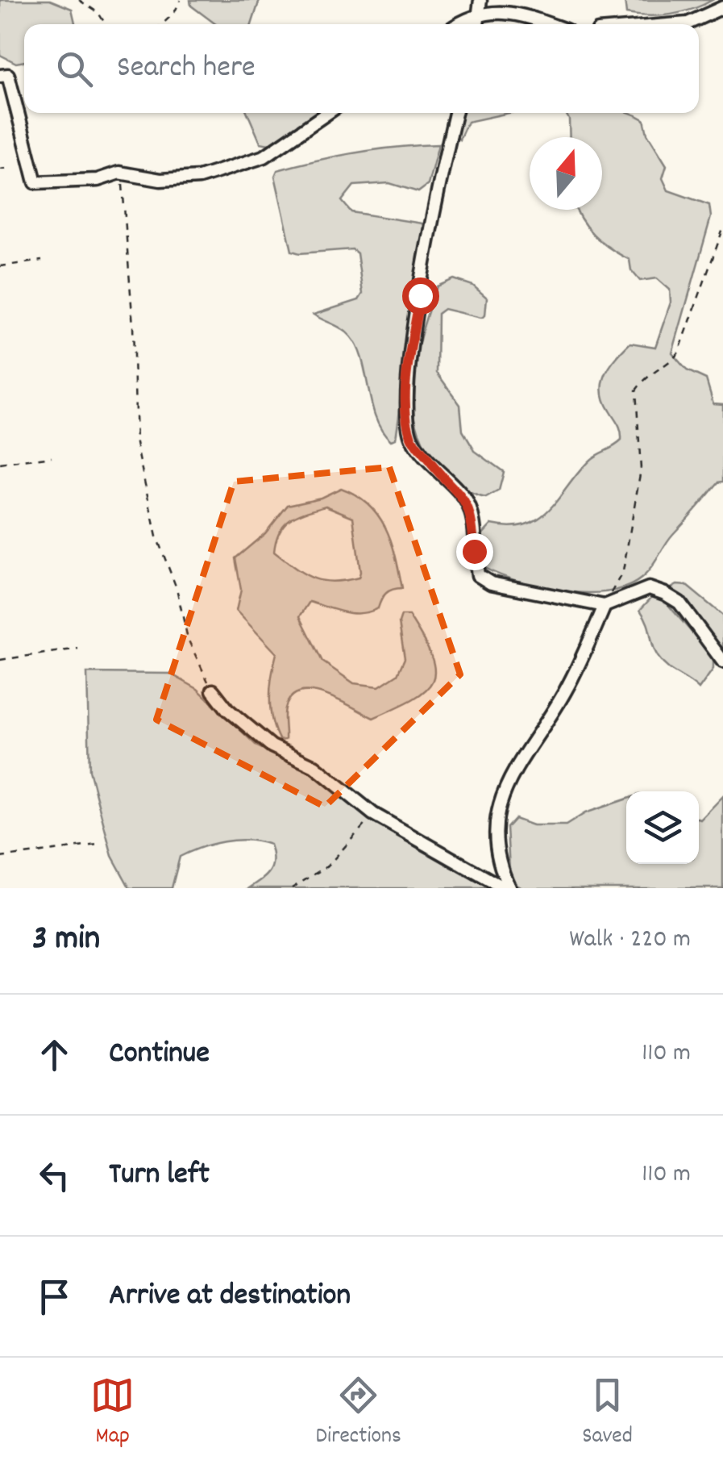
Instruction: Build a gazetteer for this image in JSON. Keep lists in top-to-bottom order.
{
  "north": "top",
  "page": {
    "search": "Search here",
    "heading": ["3 min", "Walk · 220 m"],
    "list": [
      ["Continue", "110 m"],
      ["Turn left", "110 m"],
      "Arrive at destination"
    ],
    "nav": ["Map", "Directions", "Saved"]
  }
}
